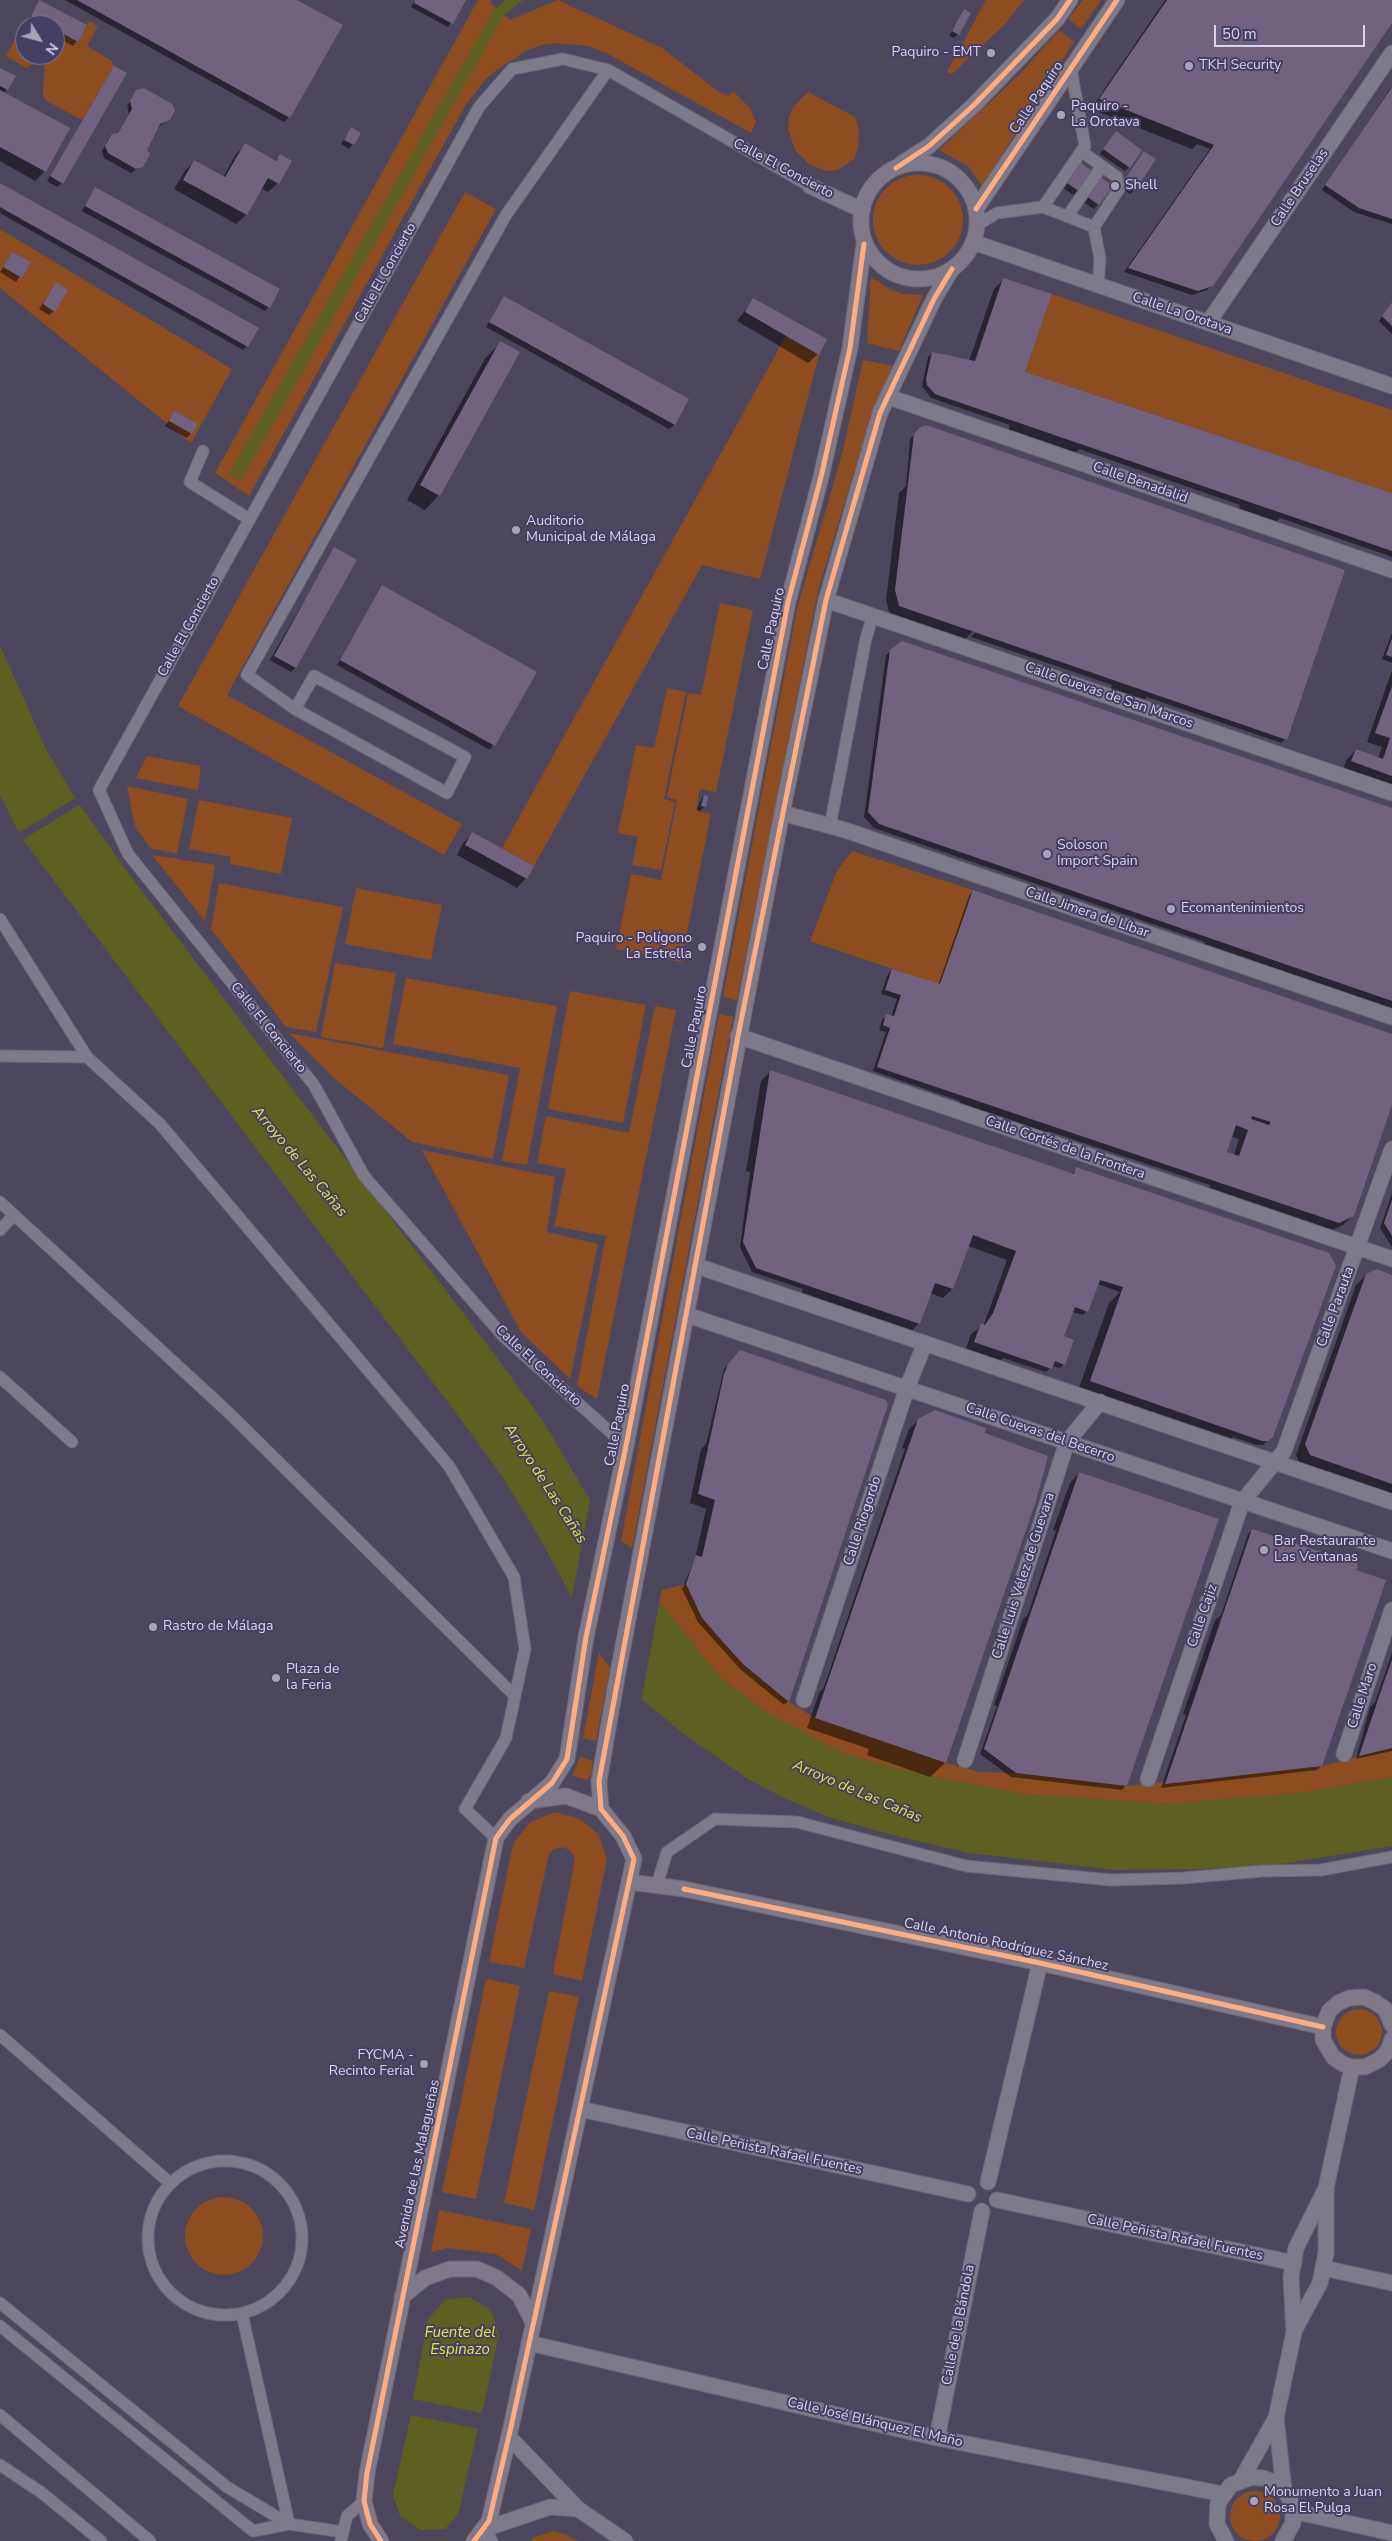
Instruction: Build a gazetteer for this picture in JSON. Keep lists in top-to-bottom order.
{
  "streets": {
    "main road": ["Calle Paquiro", "Calle Antonio Rodríguez Sánchez", "Avenida de las Malagueñas"],
    "street": [
      "Calle El Concierto",
      "Calle Bruselas",
      "Calle La Orotava",
      "Calle Benadalid",
      "Calle Cuevas de San Marcos",
      "Calle Jimera de Líbar",
      "Calle Cortés de la Frontera",
      "Calle Parauta",
      "Calle Cuevas del Becerro",
      "Calle Riogordo",
      "Calle Luis Vélez de Guevara",
      "Calle Cajiz",
      "Calle Maro",
      "Calle Peñista Rafael Fuentes",
      "Calle de la Bándola",
      "Calle José Blánquez El Maño"
    ]
  },
  "crossings": [
    ["Calle Paquiro", "Calle El Concierto"],
    ["Calle Paquiro", "Calle La Orotava"],
    ["Calle Paquiro", "Avenida de las Malagueñas"],
    ["Calle El Concierto", "Calle La Orotava"],
    ["Calle Bruselas", "Calle La Orotava"],
    ["Calle Cortés de la Frontera", "Calle Parauta"],
    ["Calle Parauta", "Calle Cajiz"],
    ["Calle Cuevas del Becerro", "Calle Riogordo"],
    ["Calle Cuevas del Becerro", "Calle Luis Vélez de Guevara"],
    ["Calle Cuevas del Becerro", "Calle Cajiz"],
    ["Calle Peñista Rafael Fuentes", "Calle de la Bándola"],
    ["Calle de la Bándola", "Calle José Blánquez El Maño"]
  ],
  "water": ["Arroyo de Las Cañas", "Fuente del Espinazo"],
  "places": [
    "Paquiro - EMT",
    "TKH Security",
    "Paquiro - La Orotava",
    "Shell",
    "Auditorio Municipal de Málaga",
    "Soloson Import Spain",
    "Ecomantenimientos",
    "Paquiro - Polígono La Estrella",
    "Bar Restaurante Las Ventanas",
    "Rastro de Málaga",
    "Plaza de la Feria",
    "FYCMA - Recinto Ferial",
    "Monumento a Juan Rosa El Pulga"
  ],
  "scale_bar": "50 m",
  "north": "bottom right"
}
